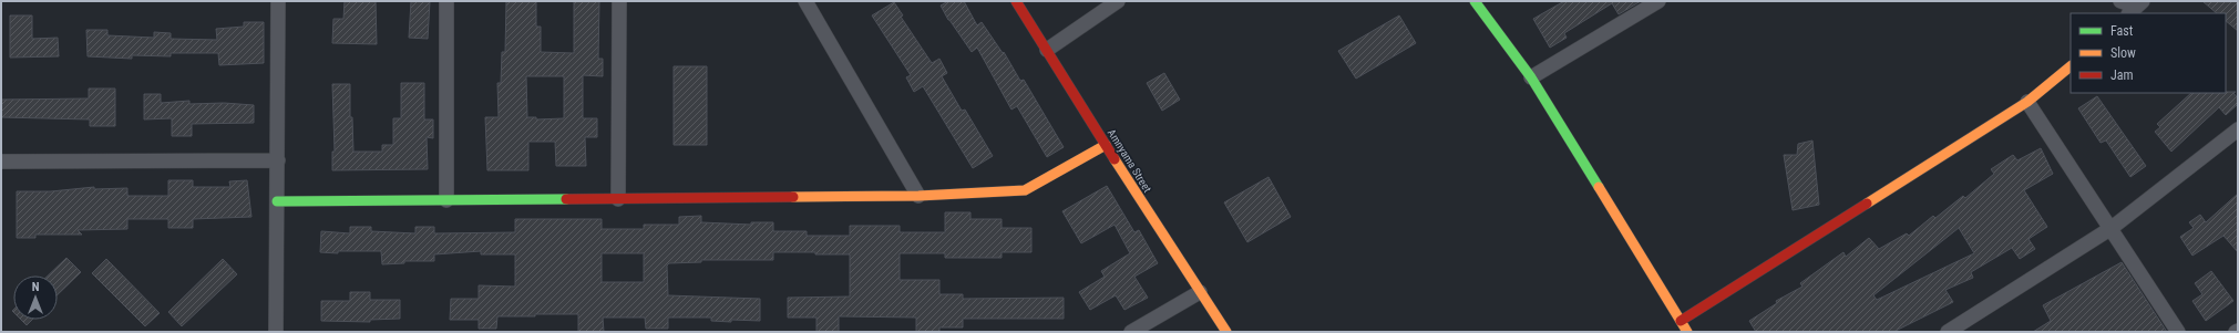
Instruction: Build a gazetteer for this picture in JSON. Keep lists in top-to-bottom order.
{
  "streets": {
    "street": ["Amnyama Street"]
  },
  "legend": ["Fast", "Slow", "Jam"],
  "north": "top"
}
